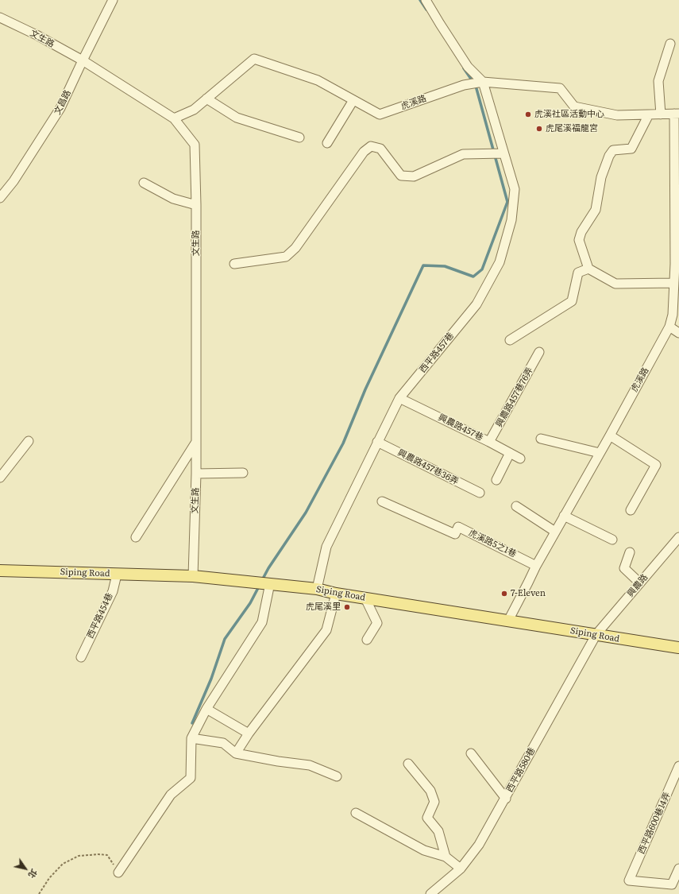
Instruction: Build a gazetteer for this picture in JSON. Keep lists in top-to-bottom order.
{
  "streets": {
    "main road": ["Siping Road"],
    "street": [
      "文生路",
      "文昌路",
      "虎溪路",
      "西平路457巷",
      "興農路457巷76弄",
      "興農路457巷",
      "興農路457巷36弄",
      "虎溪路5之1巷",
      "興農路",
      "西平路454巷",
      "西平路580巷",
      "西平路600巷14弄"
    ]
  },
  "crossings": [
    ["文生路", "文昌路"],
    ["文生路", "虎溪路"],
    ["文生路", "Siping Road"],
    ["虎溪路", "西平路457巷"],
    ["虎溪路", "虎溪路5之1巷"],
    ["虎溪路", "Siping Road"],
    ["西平路457巷", "興農路457巷"],
    ["西平路457巷", "興農路457巷36弄"],
    ["西平路457巷", "Siping Road"],
    ["興農路457巷76弄", "興農路457巷"],
    ["Siping Road", "興農路"],
    ["Siping Road", "西平路454巷"],
    ["Siping Road", "西平路580巷"],
    ["興農路", "西平路580巷"]
  ],
  "places": [
    "虎溪社區活動中心",
    "虎尾溪福龍宮",
    "7-Eleven",
    "虎尾溪里"
  ],
  "north": "bottom right"
}
